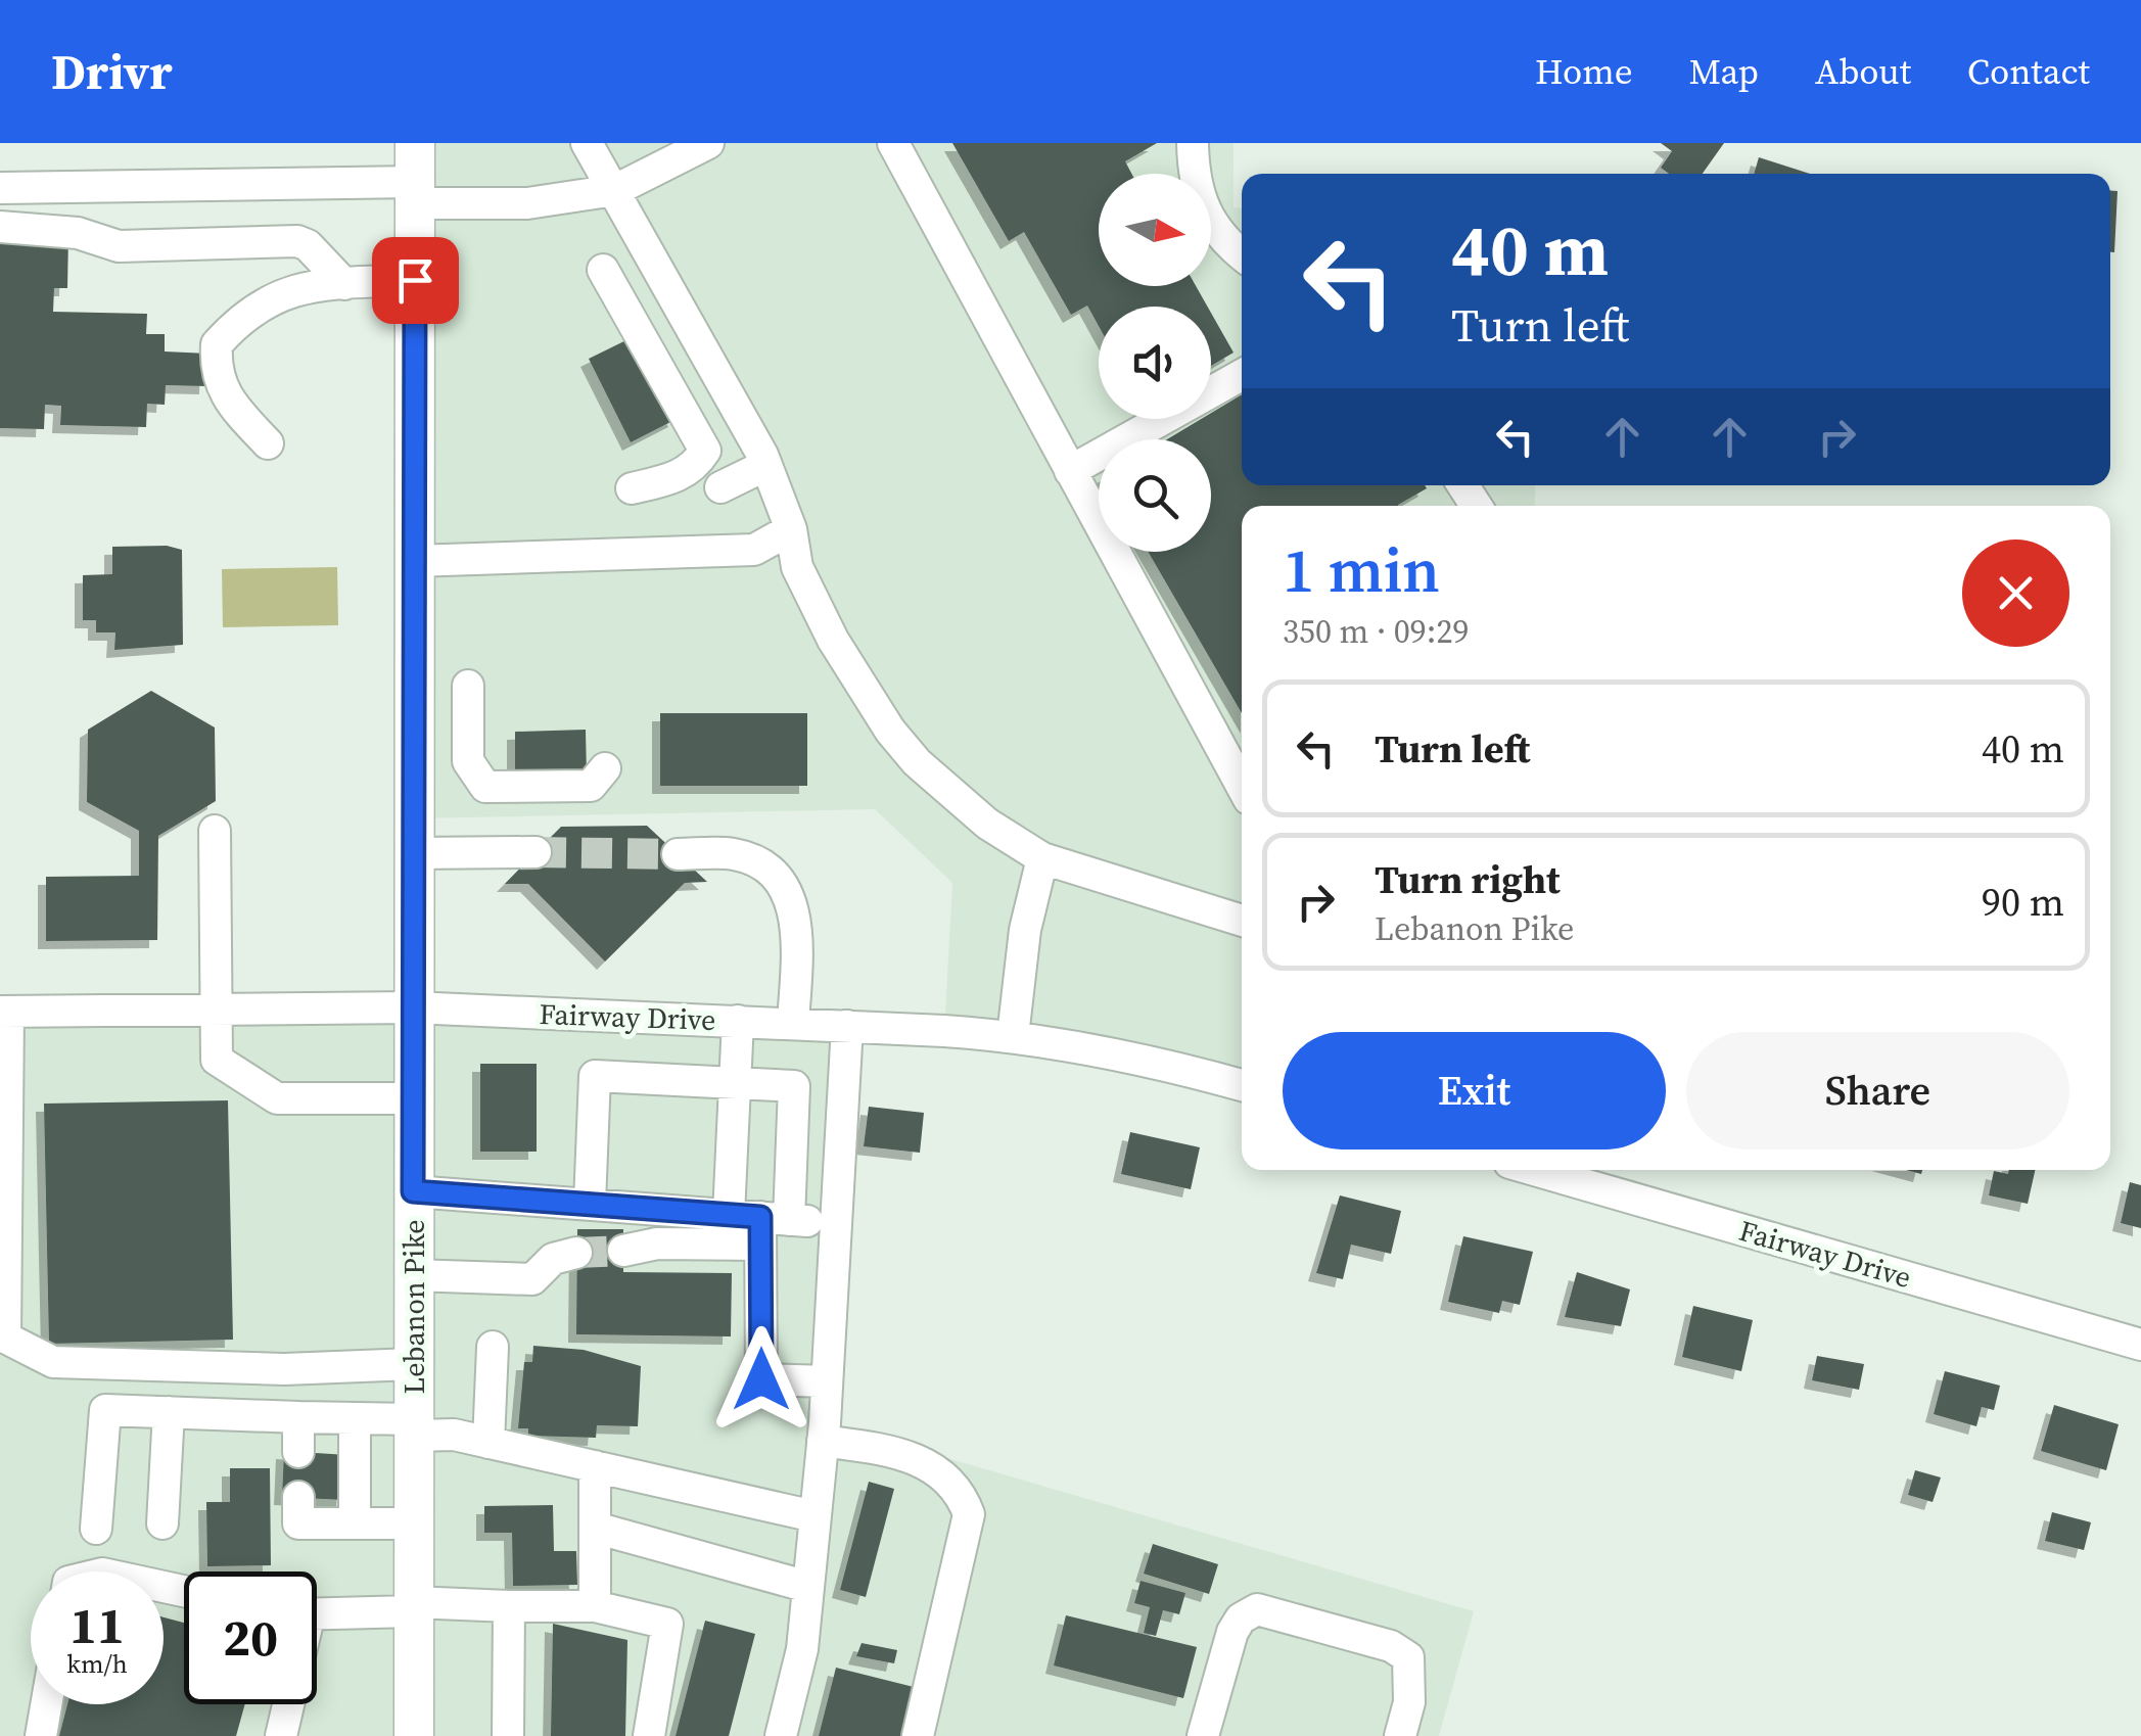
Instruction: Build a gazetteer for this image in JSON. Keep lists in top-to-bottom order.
{
  "streets": {
    "main road": ["Lebanon Pike"],
    "street": ["Fairway Drive"]
  },
  "crossings": [
    ["Fairway Drive", "Lebanon Pike"]
  ],
  "north": "right",
  "page": {
    "header": "Drivr",
    "nav": [
      "Home",
      "Map",
      "About",
      "Contact"
    ],
    "turn": ["40 m", "Turn left"],
    "heading": ["1 min", "350 m · 09:29"],
    "list": [
      {
        "name": "Turn left",
        "value": "40 m"
      },
      {
        "name": "Turn right",
        "note": "Lebanon Pike",
        "value": "90 m"
      }
    ],
    "buttons": ["Exit", "Share"],
    "speed": "11 km/h",
    "limit": "20"
  }
}
